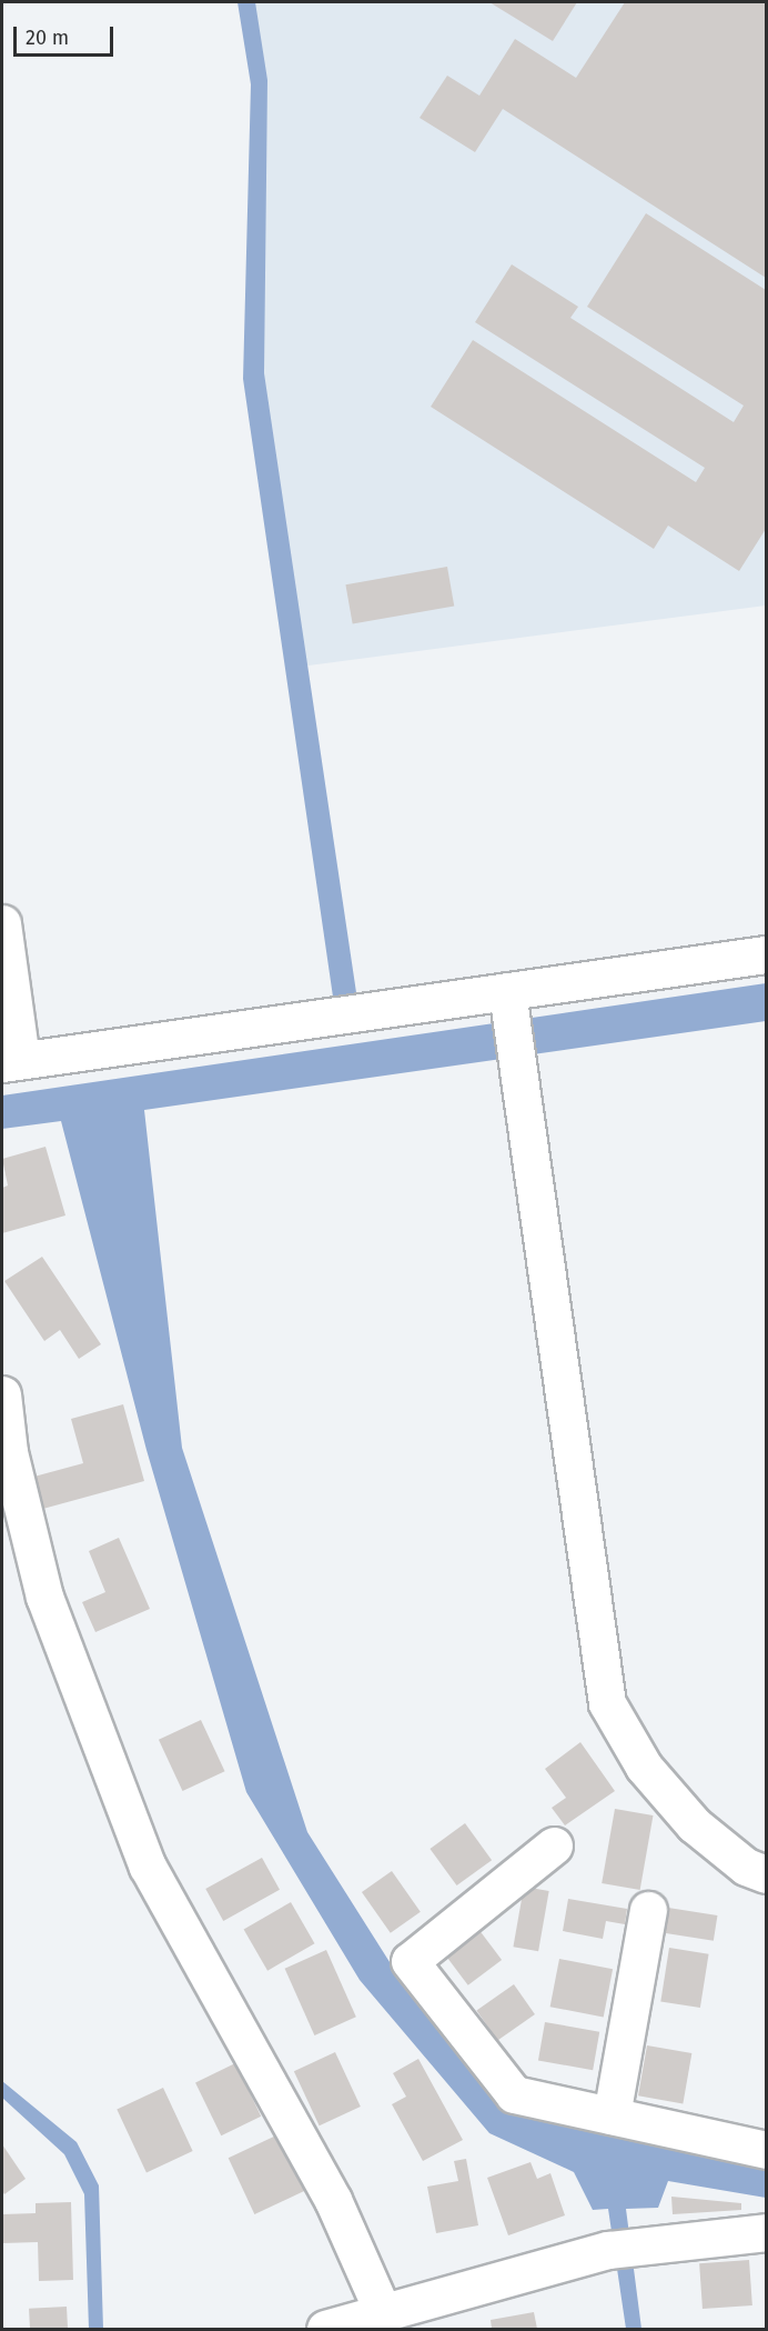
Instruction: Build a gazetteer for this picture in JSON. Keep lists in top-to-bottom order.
{
  "scale_bar": "20 m"
}
